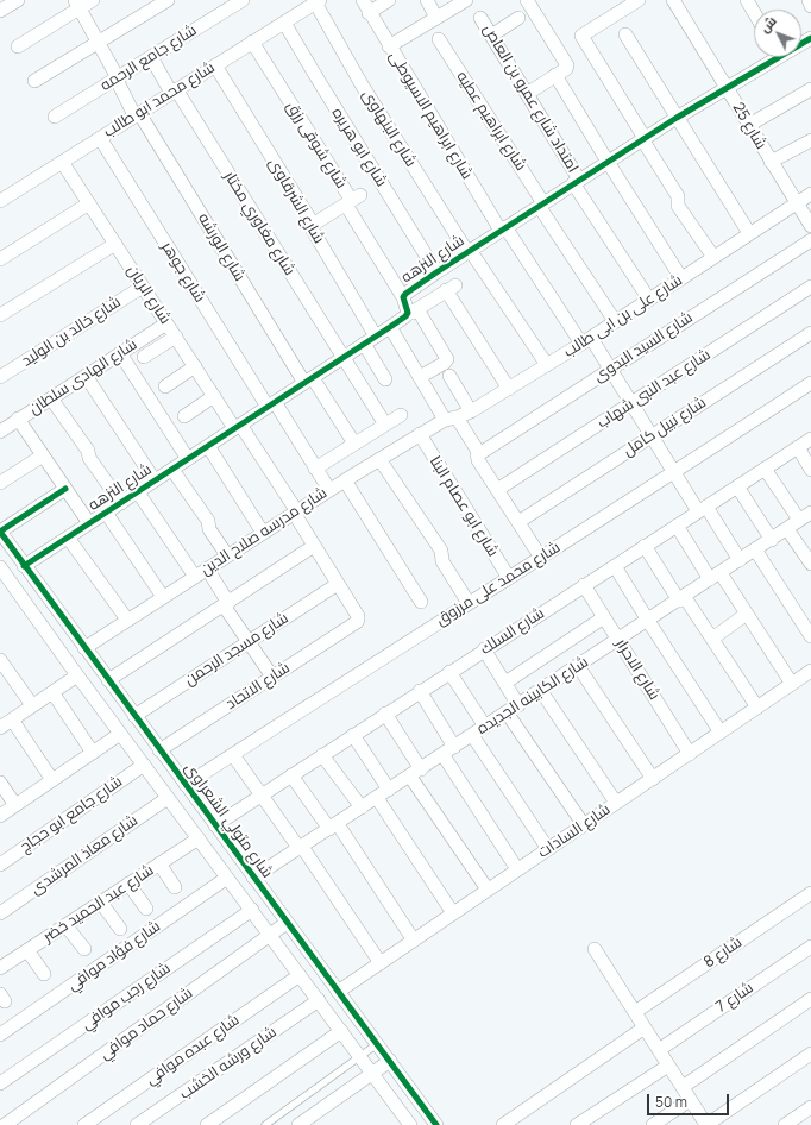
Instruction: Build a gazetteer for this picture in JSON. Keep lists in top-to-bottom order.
{
  "streets": {
    "street": [
      "شارع جامع الرحمه",
      "امتداد شارع عمرو بن العاص",
      "شارع محمد ابو طالب",
      "شارع ابراهيم الاسيوطى",
      "شارع ابراهيم عطيه",
      "شارع 25",
      "شارع البنهاوى",
      "شارع شوقى رزق",
      "شارع ابو هريره",
      "شارع الشرقاوى",
      "شارع مغاوري مختار",
      "شارع الورشه",
      "شارع النزهه",
      "شارع جوهر",
      "شارع الريان",
      "شارع على بن ابى طالب",
      "شارع خالد بن الوليد",
      "شارع السيد البدوى",
      "شارع الهادى سلطان",
      "شارع عبد النبى شهاب",
      "شارع نبيل كامل",
      "شارع ابو عصام البنا",
      "شارع مدرسه صلاح الدين",
      "شارع محمد على مرزوق",
      "شارع السلك",
      "شارع مسجد الرحمن",
      "شارع الاحرار",
      "شارع الاتحاد",
      "شارع الكابينه الجديده",
      "شارع جامع ابو حجاج",
      "شارع متولي الشعراوى",
      "شارع السادات",
      "شارع معاذ المرشدى",
      "شارع عبد الحميد خضر",
      "شارع 8",
      "شارع فؤاد موافي",
      "شارع رجب موافي",
      "شارع 7",
      "شارع حماد موافي",
      "شارع عبده موافي",
      "شارع ورشه الخشب"
    ]
  },
  "crossings": [
    ["شارع جامع الرحمه", "شارع مغاوري مختار"],
    ["شارع جامع الرحمه", "شارع الورشه"],
    ["امتداد شارع عمرو بن العاص", "شارع النزهه"],
    ["امتداد شارع عمرو بن العاص", "شارع على بن ابى طالب"],
    ["شارع محمد ابو طالب", "شارع البنهاوى"],
    ["شارع محمد ابو طالب", "شارع شوقى رزق"],
    ["شارع محمد ابو طالب", "شارع ابو هريره"],
    ["شارع محمد ابو طالب", "شارع الشرقاوى"],
    ["شارع محمد ابو طالب", "شارع مغاوري مختار"],
    ["شارع محمد ابو طالب", "شارع الورشه"],
    ["شارع محمد ابو طالب", "شارع جوهر"],
    ["شارع محمد ابو طالب", "شارع الريان"],
    ["شارع ابراهيم الاسيوطى", "شارع النزهه"],
    ["شارع ابراهيم الاسيوطى", "شارع على بن ابى طالب"],
    ["شارع ابراهيم الاسيوطى", "شارع السيد البدوى"],
    ["شارع ابراهيم الاسيوطى", "شارع عبد النبى شهاب"],
    ["شارع ابراهيم الاسيوطى", "شارع نبيل كامل"],
    ["شارع ابراهيم الاسيوطى", "شارع محمد على مرزوق"],
    ["شارع ابراهيم الاسيوطى", "شارع السلك"],
    ["شارع ابراهيم الاسيوطى", "شارع الكابينه الجديده"],
    ["شارع ابراهيم عطيه", "شارع النزهه"],
    ["شارع ابراهيم عطيه", "شارع على بن ابى طالب"],
    ["شارع 25", "شارع النزهه"],
    ["شارع 25", "شارع على بن ابى طالب"],
    ["شارع البنهاوى", "شارع النزهه"],
    ["شارع البنهاوى", "شارع على بن ابى طالب"],
    ["شارع شوقى رزق", "شارع النزهه"],
    ["شارع ابو هريره", "شارع النزهه"],
    ["شارع الشرقاوى", "شارع النزهه"],
    ["شارع مغاوري مختار", "شارع النزهه"],
    ["شارع الورشه", "شارع النزهه"],
    ["شارع النزهه", "شارع جوهر"],
    ["شارع النزهه", "شارع الريان"],
    ["شارع النزهه", "شارع متولي الشعراوى"],
    ["شارع جوهر", "شارع مدرسه صلاح الدين"],
    ["شارع الريان", "شارع خالد بن الوليد"],
    ["شارع الريان", "شارع الهادى سلطان"],
    ["شارع الريان", "شارع مدرسه صلاح الدين"],
    ["شارع الريان", "شارع مسجد الرحمن"],
    ["شارع الريان", "شارع الاتحاد"],
    ["شارع على بن ابى طالب", "شارع مدرسه صلاح الدين"],
    ["شارع ابو عصام البنا", "شارع مدرسه صلاح الدين"],
    ["شارع ابو عصام البنا", "شارع محمد على مرزوق"],
    ["شارع مدرسه صلاح الدين", "شارع متولي الشعراوى"],
    ["شارع محمد على مرزوق", "شارع متولي الشعراوى"],
    ["شارع السلك", "شارع الاحرار"],
    ["شارع السلك", "شارع متولي الشعراوى"],
    ["شارع مسجد الرحمن", "شارع متولي الشعراوى"],
    ["شارع الاحرار", "شارع الكابينه الجديده"],
    ["شارع الاحرار", "شارع السادات"],
    ["شارع الاتحاد", "شارع متولي الشعراوى"],
    ["شارع الكابينه الجديده", "شارع متولي الشعراوى"],
    ["شارع متولي الشعراوى", "شارع السادات"],
    ["شارع متولي الشعراوى", "شارع حماد موافي"]
  ],
  "scale_bar": "50 m",
  "north": "top left"
}
